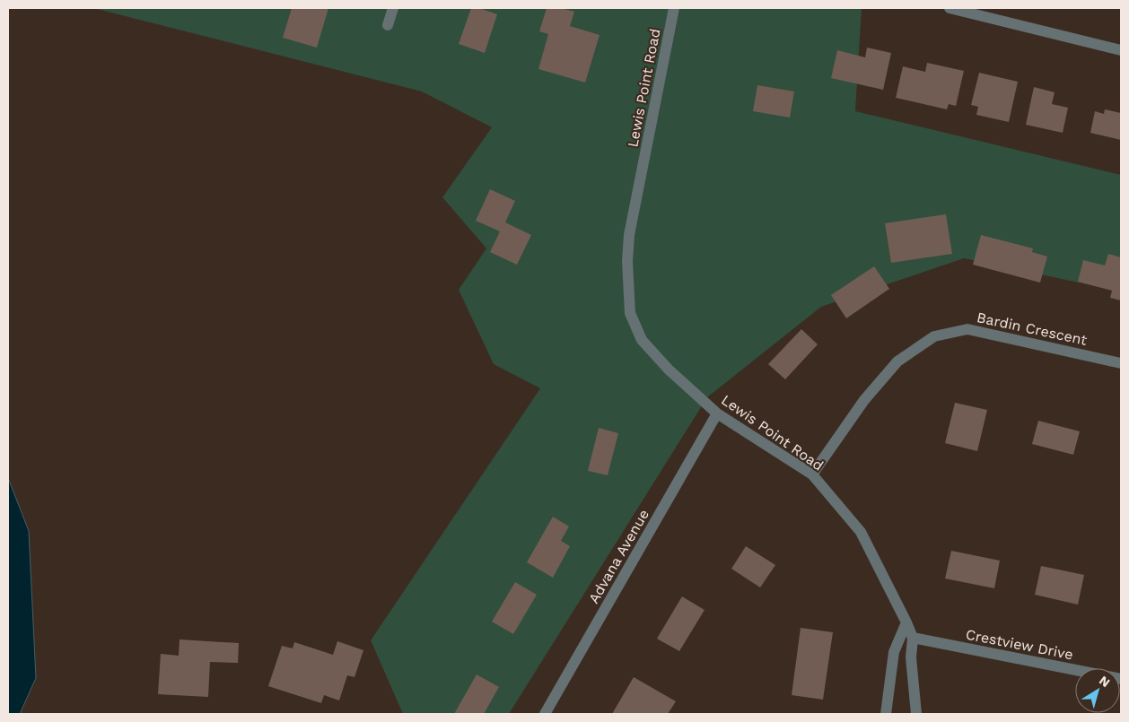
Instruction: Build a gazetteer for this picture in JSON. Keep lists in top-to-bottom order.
{
  "streets": {
    "street": [
      "Lewis Point Road",
      "Bardin Crescent",
      "Advana Avenue",
      "Crestview Drive"
    ]
  },
  "crossings": [
    ["Lewis Point Road", "Bardin Crescent"],
    ["Lewis Point Road", "Advana Avenue"],
    ["Lewis Point Road", "Crestview Drive"]
  ],
  "north": "top right"
}
